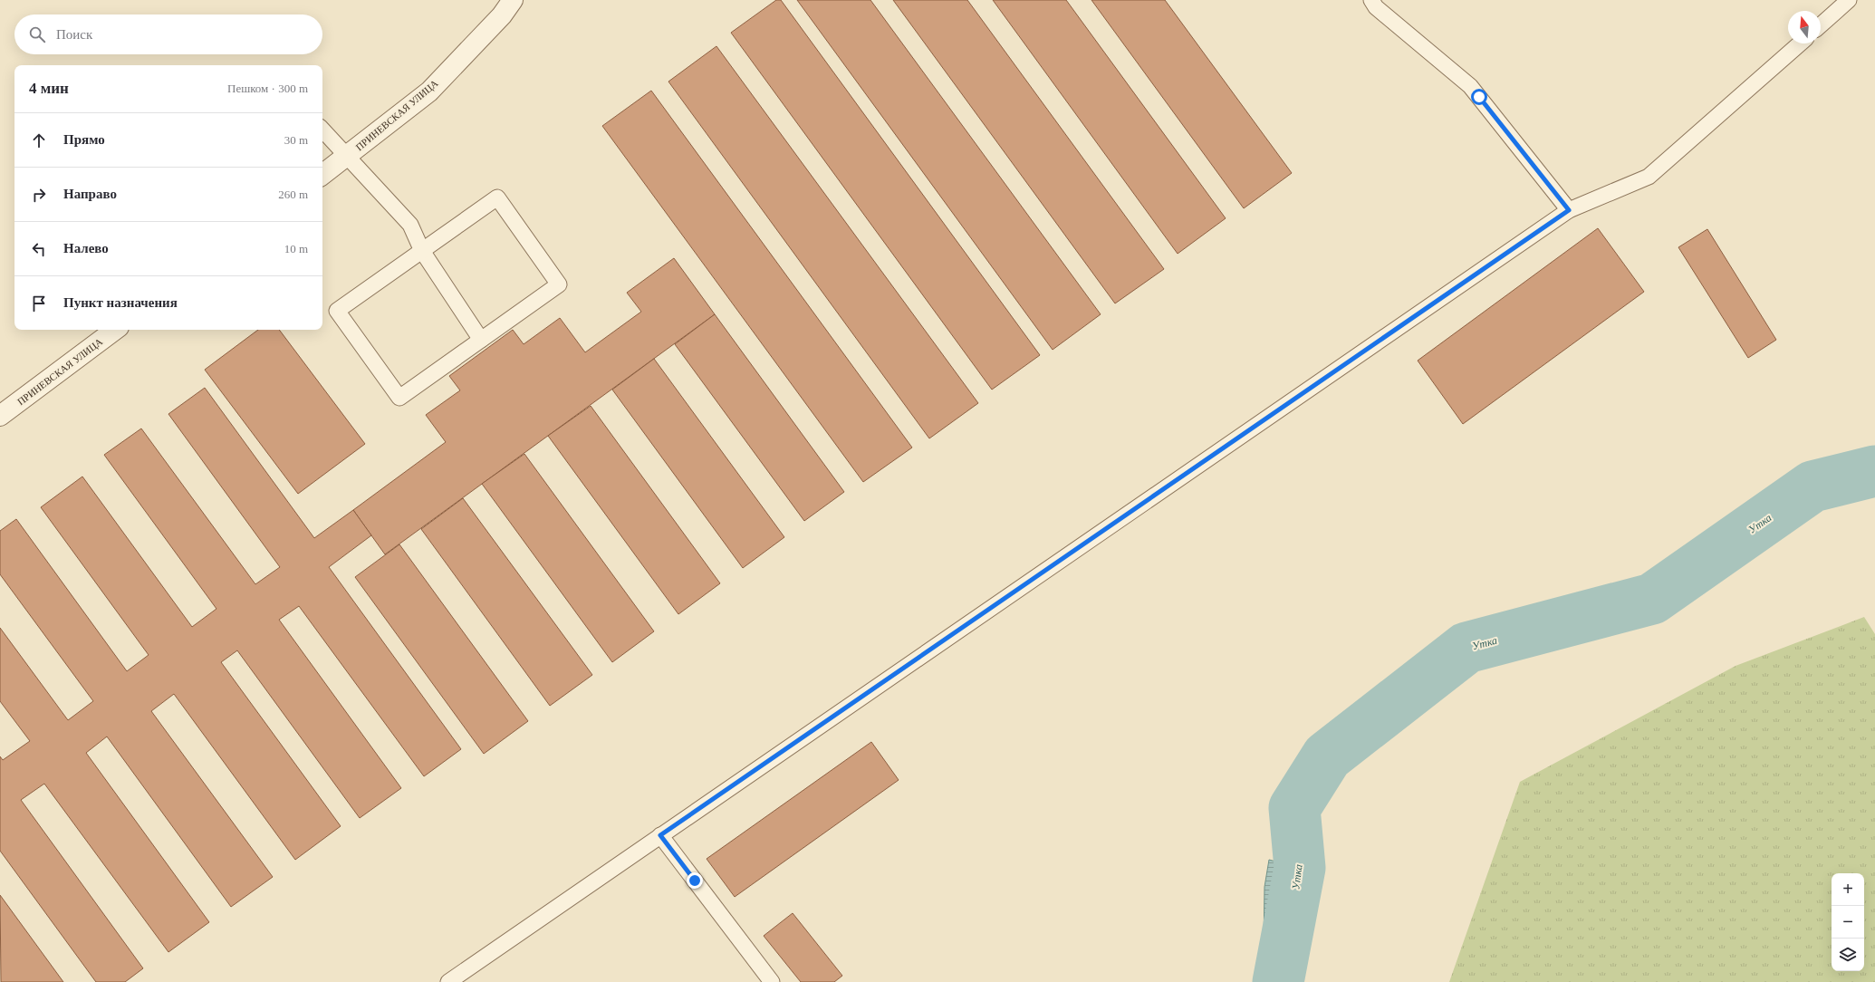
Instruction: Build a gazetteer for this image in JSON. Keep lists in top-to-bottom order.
{
  "streets": {
    "street": ["ПРИНЕВСКАЯ УЛИЦА"]
  },
  "water": ["Утка"],
  "north": "top",
  "page": {
    "search": "Поиск",
    "heading": ["4 мин", "Пешком · 300 m"],
    "list": [
      ["Прямо", "30 m"],
      ["Направо", "260 m"],
      ["Налево", "10 m"],
      "Пункт назначения"
    ],
    "map_buttons": ["+", "−"]
  }
}
